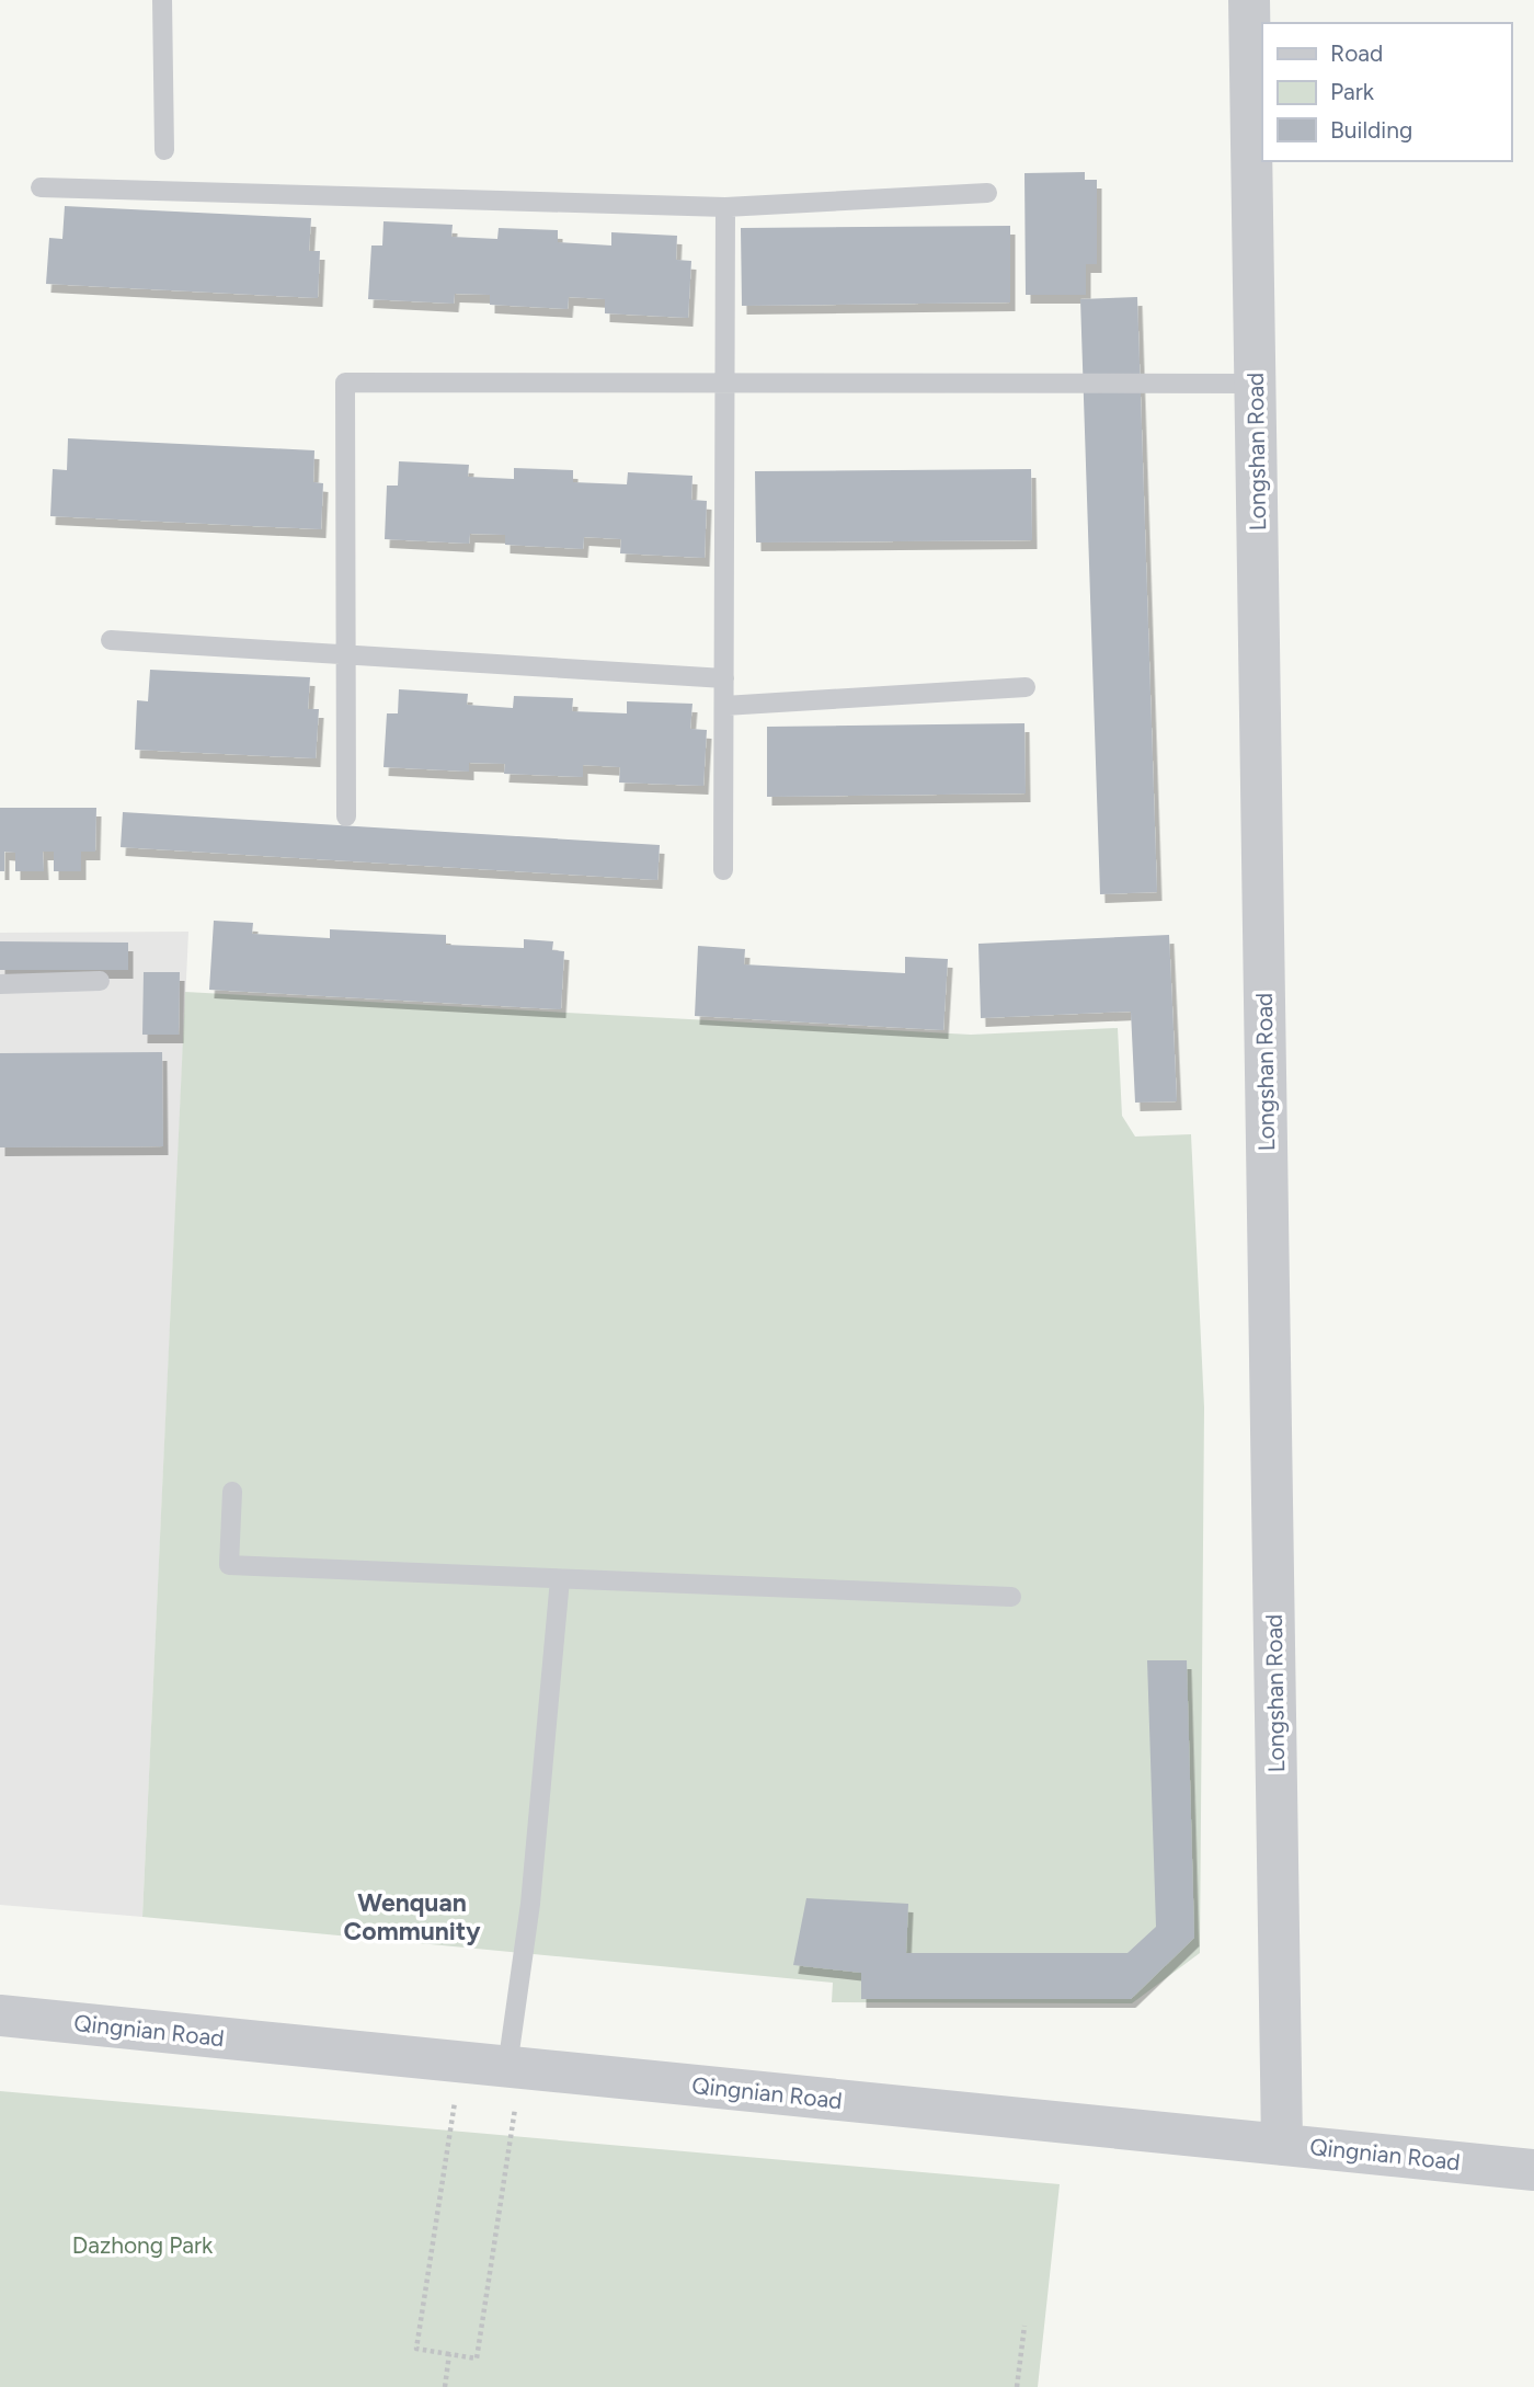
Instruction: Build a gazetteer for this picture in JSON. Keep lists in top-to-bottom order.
{
  "streets": {
    "street": ["Longshan Road", "Qingnian Road"]
  },
  "crossings": [
    ["Longshan Road", "Qingnian Road"]
  ],
  "districts": ["Wenquan Community"],
  "parks": ["Dazhong Park"],
  "legend": ["Road", "Park", "Building"]
}
